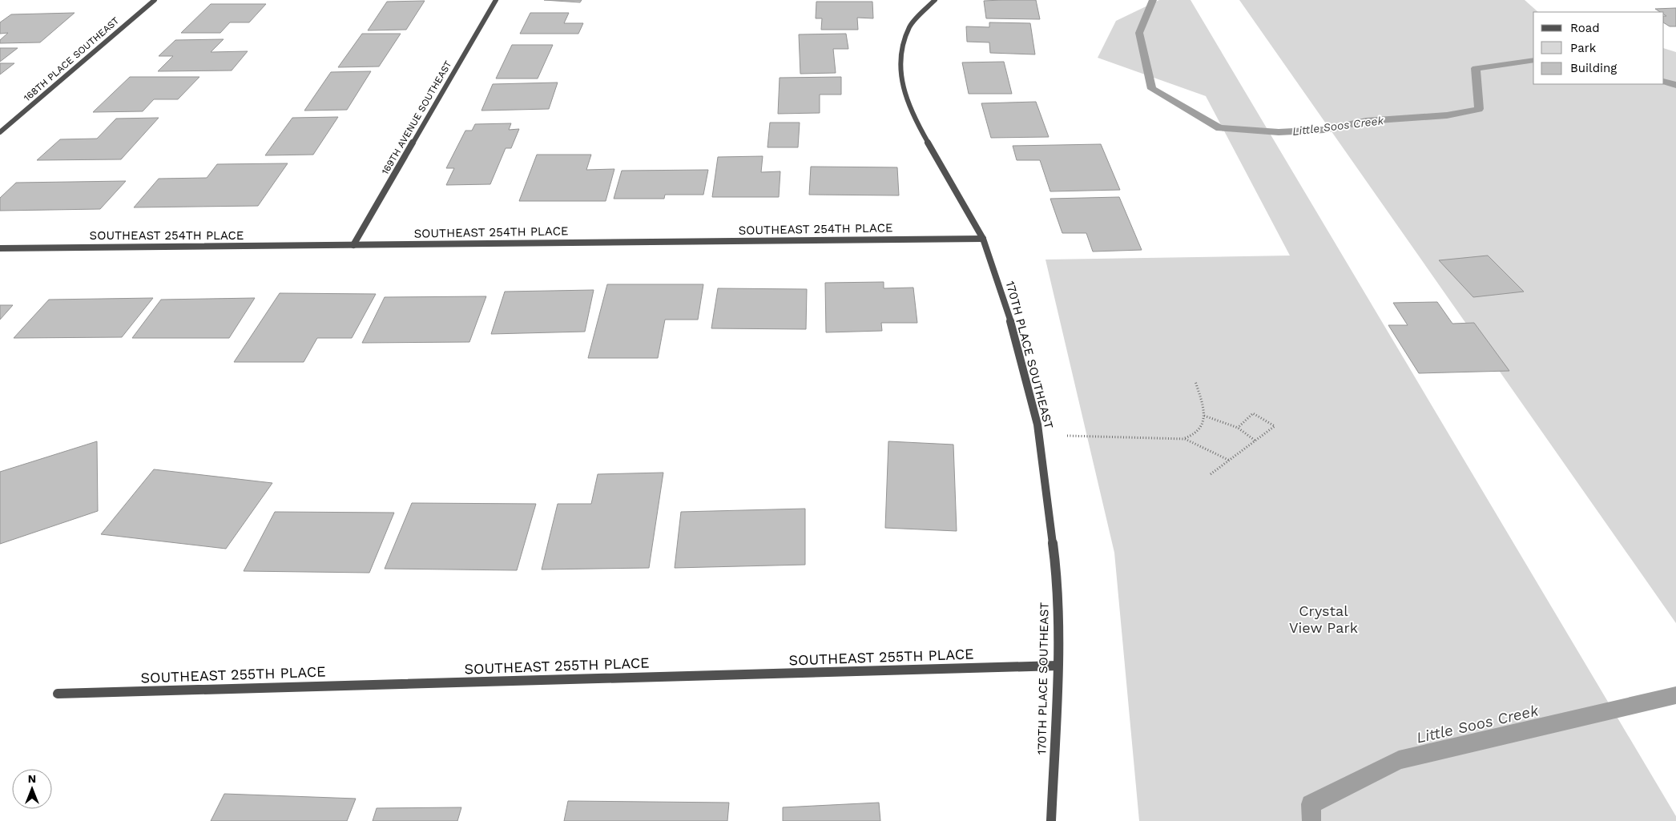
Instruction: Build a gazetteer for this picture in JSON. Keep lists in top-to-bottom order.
{
  "streets": {
    "street": [
      "168TH PLACE SOUTHEAST",
      "169TH AVENUE SOUTHEAST",
      "SOUTHEAST 254TH PLACE",
      "170TH PLACE SOUTHEAST",
      "SOUTHEAST 255TH PLACE"
    ]
  },
  "crossings": [
    ["169TH AVENUE SOUTHEAST", "SOUTHEAST 254TH PLACE"],
    ["SOUTHEAST 254TH PLACE", "170TH PLACE SOUTHEAST"],
    ["170TH PLACE SOUTHEAST", "SOUTHEAST 255TH PLACE"]
  ],
  "water": ["Little Soos Creek"],
  "parks": ["Crystal View Park"],
  "legend": ["Road", "Park", "Building"],
  "north": "top"
}
